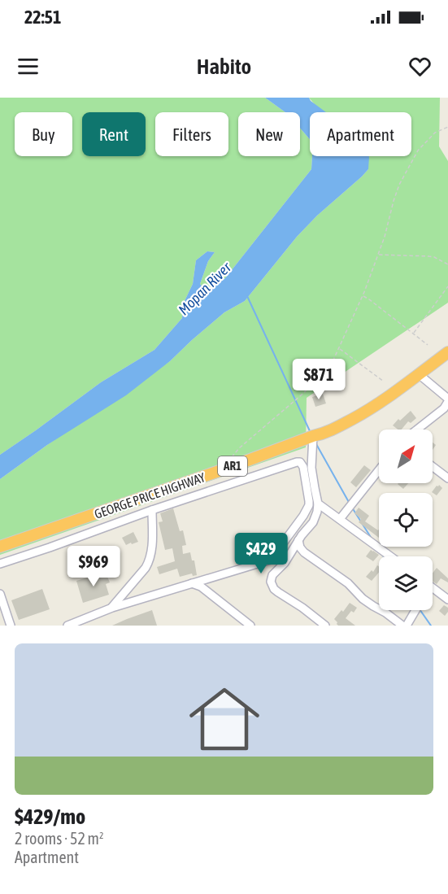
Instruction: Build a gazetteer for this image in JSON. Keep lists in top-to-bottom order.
{
  "streets": {
    "highway": ["AR1", "GEORGE PRICE HIGHWAY"]
  },
  "water": ["Mopan River"],
  "north": "top right",
  "page": {
    "status": "22:51",
    "header": "Habito",
    "chip": [
      "Buy",
      "Rent",
      "Filters",
      "New",
      "Apartment"
    ],
    "price": ["$871", "$429", "$969"],
    "list": [
      {
        "name": "$429/mo",
        "note": "2 rooms · 52 m² · Apartment"
      }
    ]
  }
}
